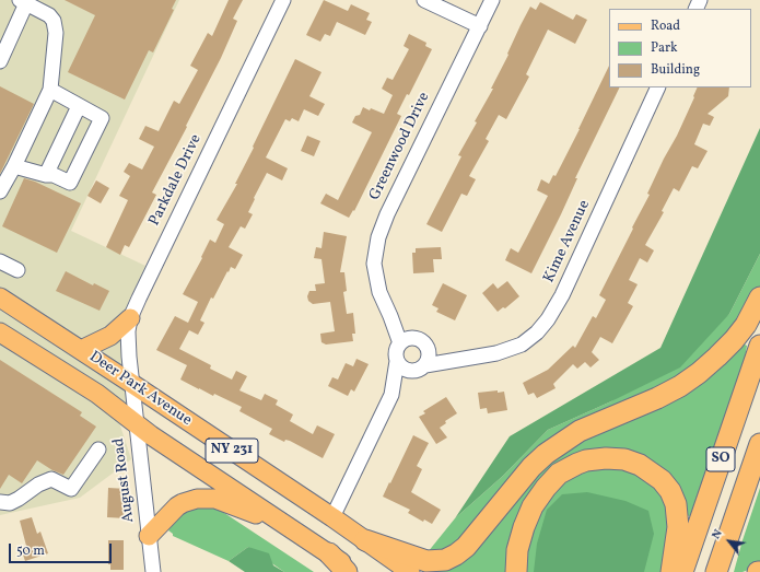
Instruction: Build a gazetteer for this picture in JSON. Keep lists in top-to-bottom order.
{
  "streets": {
    "highway": ["SO"],
    "main road": ["Deer Park Avenue", "NY 231"],
    "street": [
      "Greenwood Drive",
      "Parkdale Drive",
      "Kime Avenue",
      "August Road"
    ]
  },
  "crossings": [
    ["Greenwood Drive", "Kime Avenue"],
    ["Parkdale Drive", "Deer Park Avenue"],
    ["Parkdale Drive", "August Road"],
    ["Deer Park Avenue", "August Road"]
  ],
  "legend": ["Road", "Park", "Building"],
  "scale_bar": "50 m",
  "north": "top left"
}
